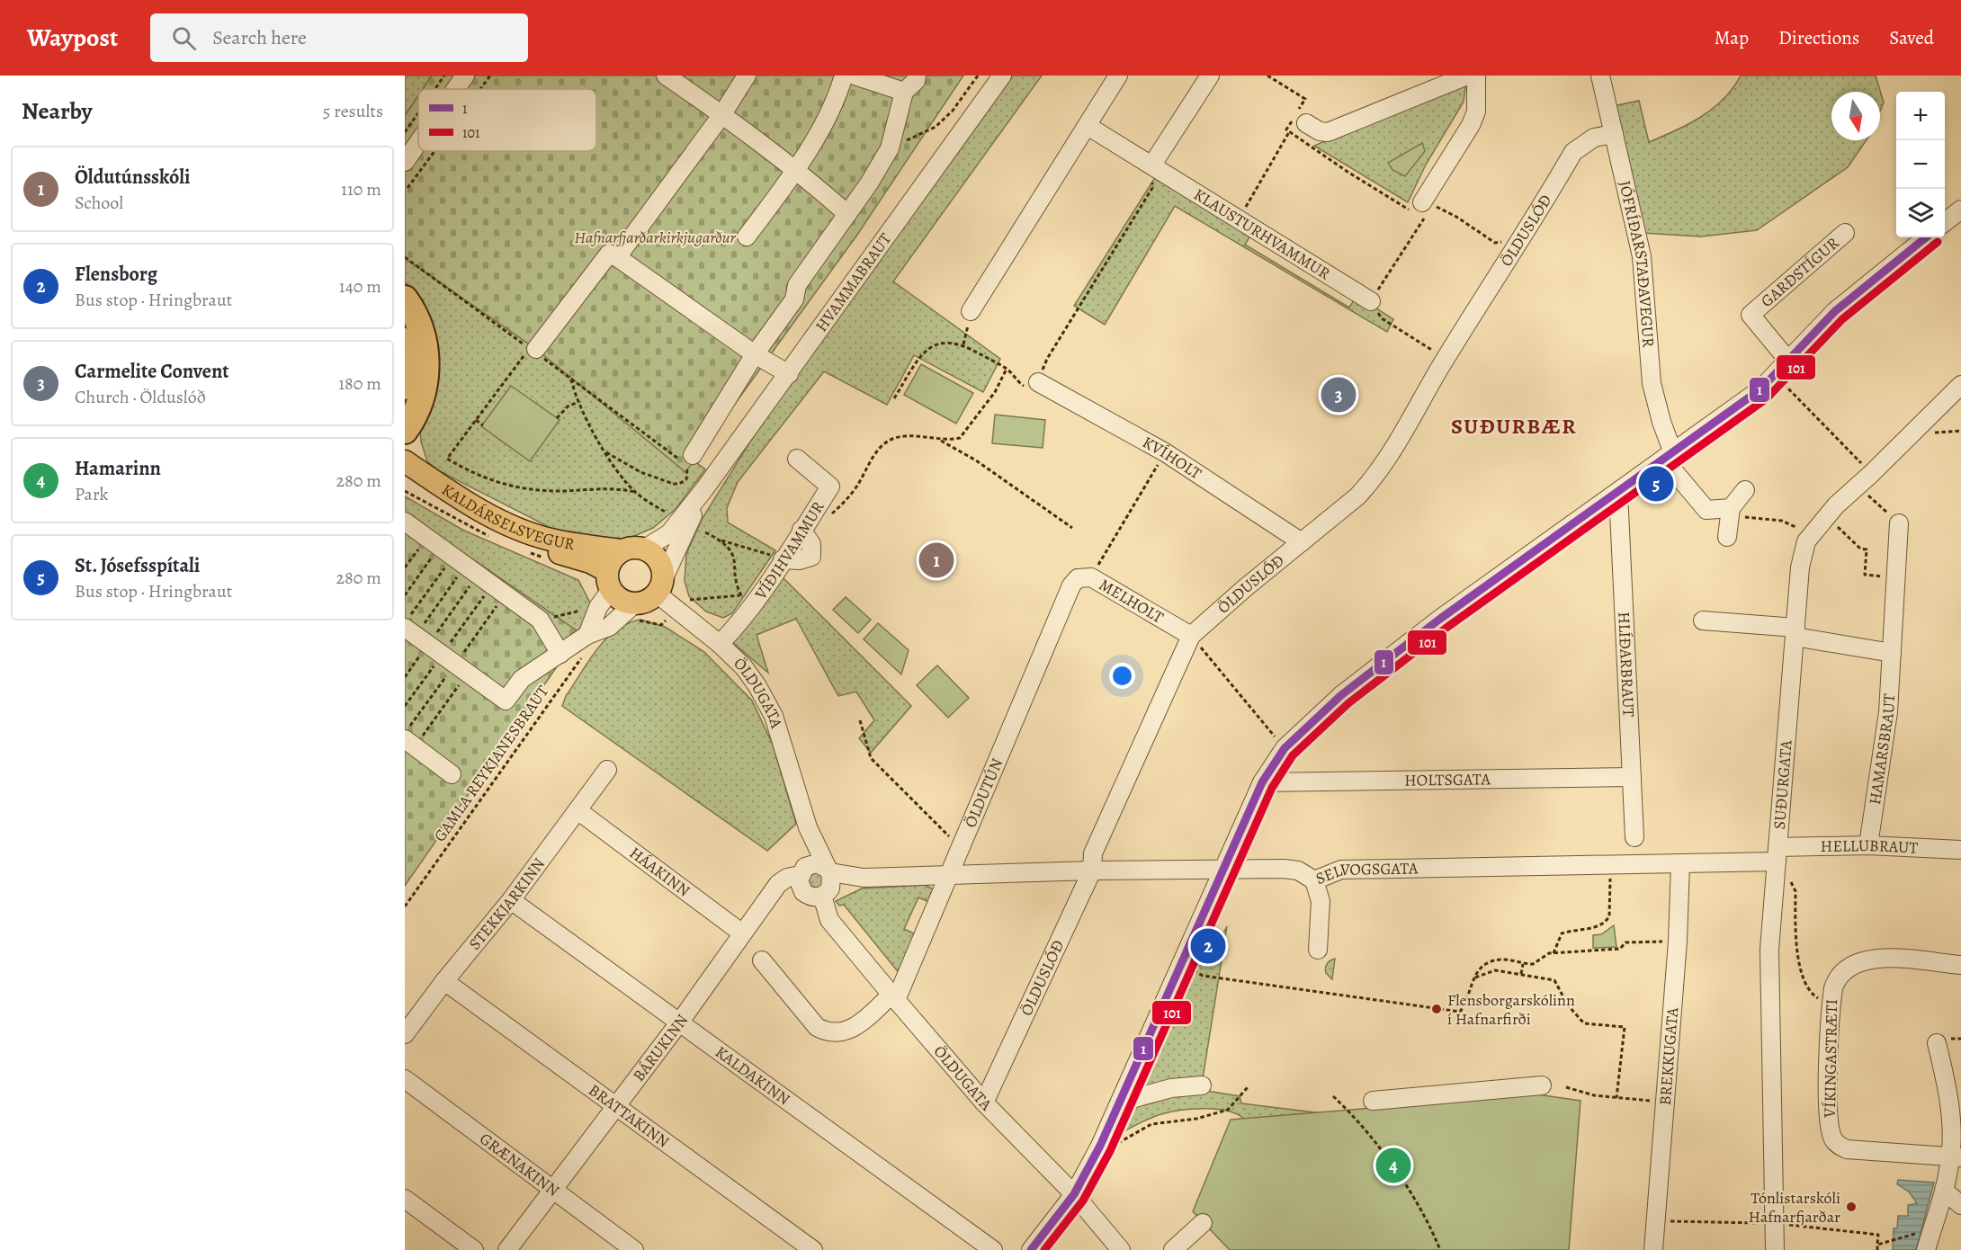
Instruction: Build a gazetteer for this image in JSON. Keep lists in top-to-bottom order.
{
  "streets": {
    "main road": ["KALDÁRSELSVEGUR"],
    "street": [
      "ÖLDUSLÓÐ",
      "KLAUSTURHVAMMUR",
      "JÓFRÍÐARSTAÐAVEGUR",
      "GARÐSTÍGUR",
      "HVAMMABRAUT",
      "KVÍHOLT",
      "VÍÐIHVAMMUR",
      "MELHOLT",
      "HLÍÐARBRAUT",
      "ÖLDUGATA",
      "HAMARSBRAUT",
      "HOLTSGATA",
      "SUÐURGATA",
      "ÖLDUTÚN",
      "HELLUBRAUT",
      "HÁAKINN",
      "SELVOGSGATA",
      "STEKKJARKINN",
      "BÁRUKINN",
      "BREKKUGATA",
      "VÍKINGASTRÆTI",
      "KALDAKINN",
      "BRATTAKINN",
      "GRÆNAKINN"
    ],
    "path": ["GAMLA REYKJANESBRAUT"]
  },
  "crossings": [
    ["ÖLDUSLÓÐ", "JÓFRÍÐARSTAÐAVEGUR"],
    ["ÖLDUSLÓÐ", "KVÍHOLT"],
    ["ÖLDUSLÓÐ", "MELHOLT"],
    ["ÖLDUSLÓÐ", "ÖLDUGATA"],
    ["ÖLDUSLÓÐ", "SELVOGSGATA"],
    ["HVAMMABRAUT", "KALDÁRSELSVEGUR"],
    ["HVAMMABRAUT", "ÖLDUGATA"],
    ["KALDÁRSELSVEGUR", "ÖLDUGATA"],
    ["VÍÐIHVAMMUR", "ÖLDUGATA"],
    ["MELHOLT", "ÖLDUTÚN"],
    ["HLÍÐARBRAUT", "HOLTSGATA"],
    ["ÖLDUGATA", "ÖLDUTÚN"],
    ["ÖLDUGATA", "SELVOGSGATA"],
    ["ÖLDUGATA", "BÁRUKINN"],
    ["HAMARSBRAUT", "HELLUBRAUT"],
    ["SUÐURGATA", "HELLUBRAUT"],
    ["SUÐURGATA", "SELVOGSGATA"],
    ["ÖLDUTÚN", "SELVOGSGATA"],
    ["HELLUBRAUT", "SELVOGSGATA"],
    ["HÁAKINN", "STEKKJARKINN"],
    ["HÁAKINN", "BÁRUKINN"],
    ["SELVOGSGATA", "BÁRUKINN"],
    ["SELVOGSGATA", "BREKKUGATA"],
    ["STEKKJARKINN", "KALDAKINN"],
    ["STEKKJARKINN", "BRATTAKINN"],
    ["BÁRUKINN", "KALDAKINN"],
    ["BÁRUKINN", "BRATTAKINN"],
    ["BÁRUKINN", "GRÆNAKINN"]
  ],
  "districts": ["SUÐURBÆR"],
  "parks": ["Hafnarfjarðarkirkjugarður"],
  "places": ["Flensborgarskólinn í Hafnarfirði", "Tónlistarskóli Hafnarfjarðar"],
  "lines": ["transit line 1", "transit line 101"],
  "legend": ["1", "101"],
  "north": "bottom",
  "page": {
    "header": "Waypost",
    "search": "Search here",
    "nav": ["Map", "Directions", "Saved"],
    "heading": ["Nearby", "5 results"],
    "map_buttons": ["+", "−"],
    "list": [
      {
        "mark": "1",
        "name": "Öldutúnsskóli",
        "note": "School",
        "value": "110 m"
      },
      {
        "mark": "2",
        "name": "Flensborg",
        "note": "Bus stop · Hringbraut",
        "value": "140 m"
      },
      {
        "mark": "3",
        "name": "Carmelite Convent",
        "note": "Church · Ölduslóð",
        "value": "180 m"
      },
      {
        "mark": "4",
        "name": "Hamarinn",
        "note": "Park",
        "value": "280 m"
      },
      {
        "mark": "5",
        "name": "St. Jósefsspítali",
        "note": "Bus stop · Hringbraut",
        "value": "280 m"
      }
    ],
    "pins": [
      "3",
      "5",
      "1",
      "2",
      "4"
    ]
  }
}
